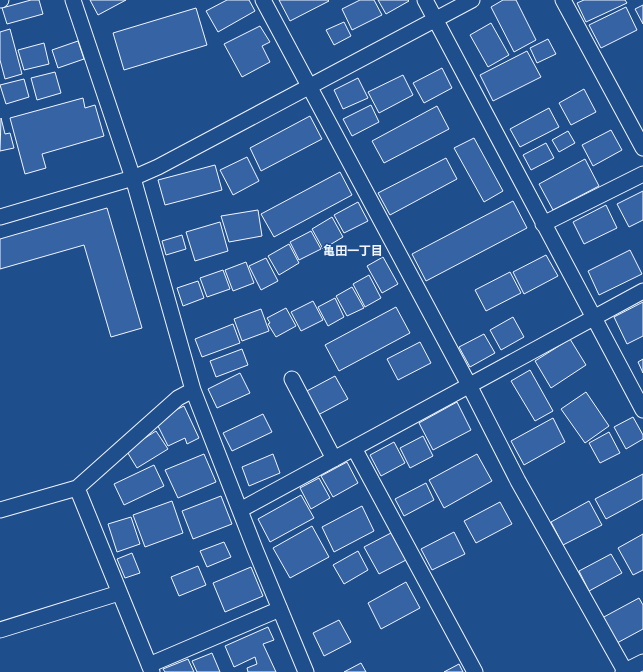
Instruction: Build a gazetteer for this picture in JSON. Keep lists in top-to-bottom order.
{
  "districts": ["亀田一丁目"]
}
